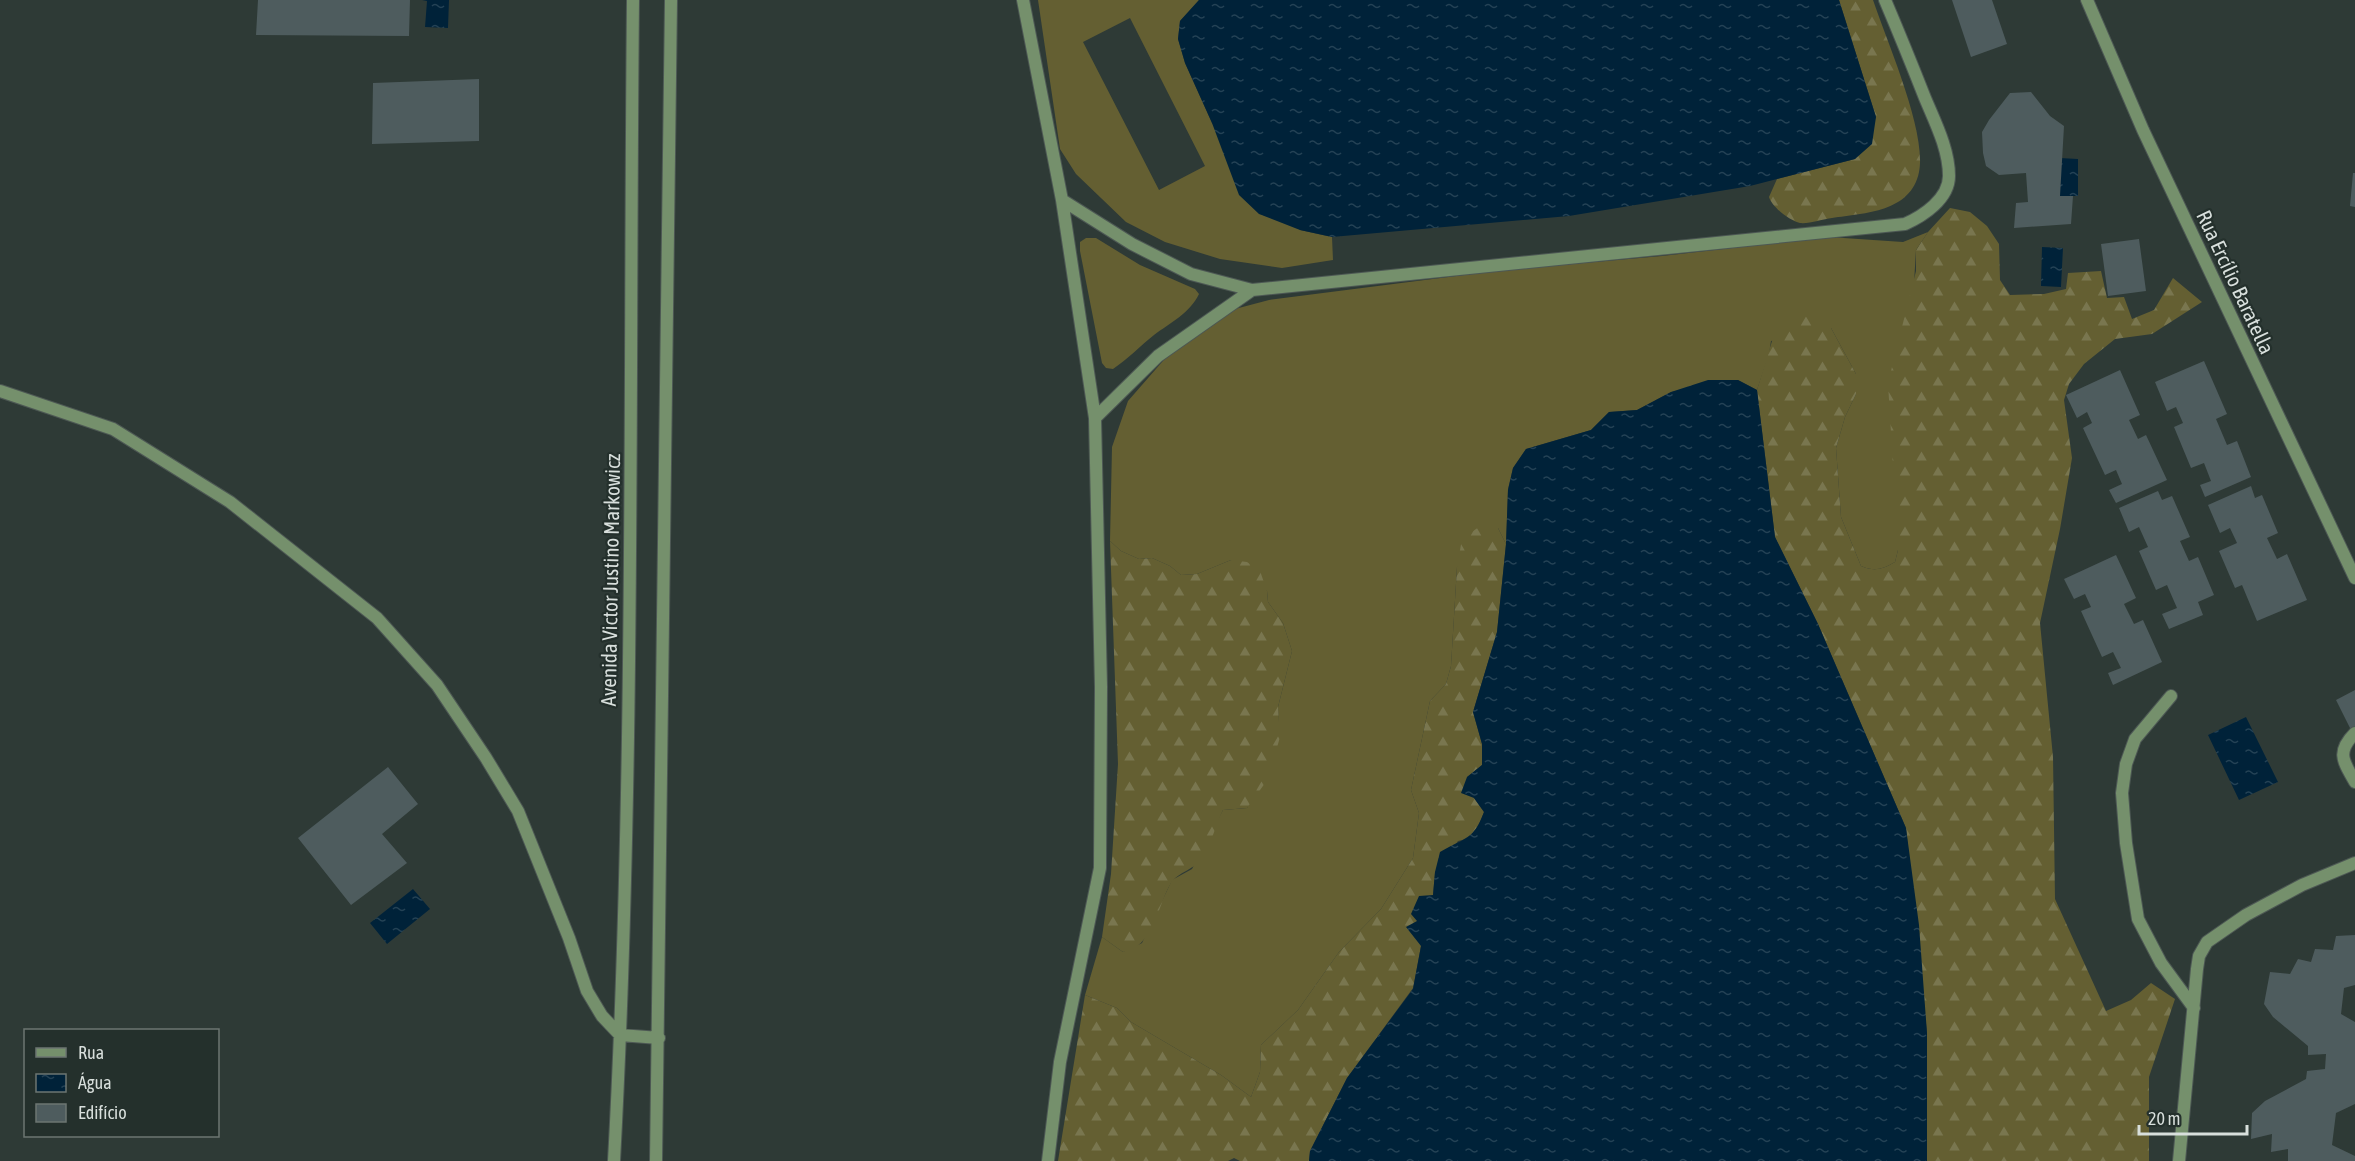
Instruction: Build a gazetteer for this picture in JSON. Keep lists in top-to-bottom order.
{
  "streets": {
    "street": ["Rua Ercílio Baratella", "Avenida Victor Justino Markowicz"]
  },
  "legend": ["Rua", "Água", "Edifício"],
  "scale_bar": "20 m"
}
